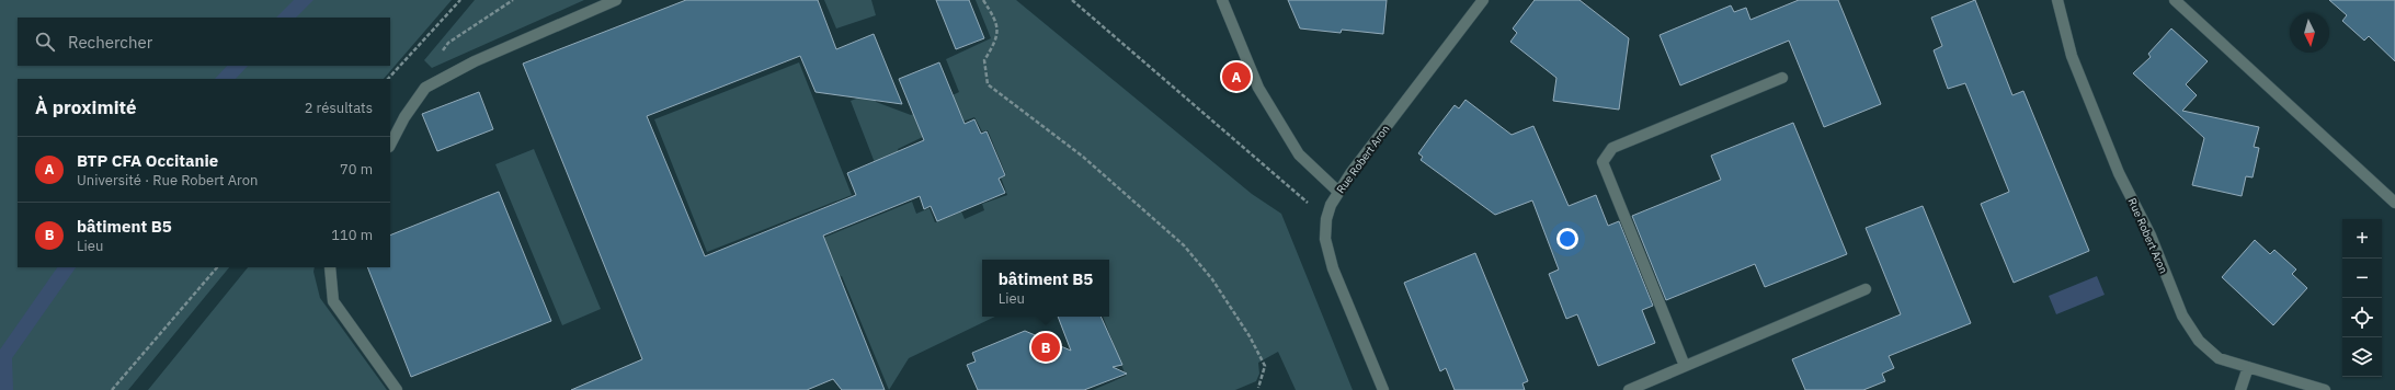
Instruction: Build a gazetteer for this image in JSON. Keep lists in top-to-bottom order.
{
  "streets": {
    "street": ["Rue Robert Aron"]
  },
  "north": "bottom",
  "page": {
    "search": "Rechercher",
    "pins": ["A", "B"],
    "heading": ["À proximité", "2 résultats"],
    "list": [
      {
        "mark": "A",
        "name": "BTP CFA Occitanie",
        "note": "Université · Rue Robert Aron",
        "value": "70 m"
      },
      {
        "mark": "B",
        "name": "bâtiment B5",
        "note": "Lieu",
        "value": "110 m"
      }
    ],
    "map_buttons": ["+", "−"],
    "popup": ["bâtiment B5", "Lieu"]
  }
}
